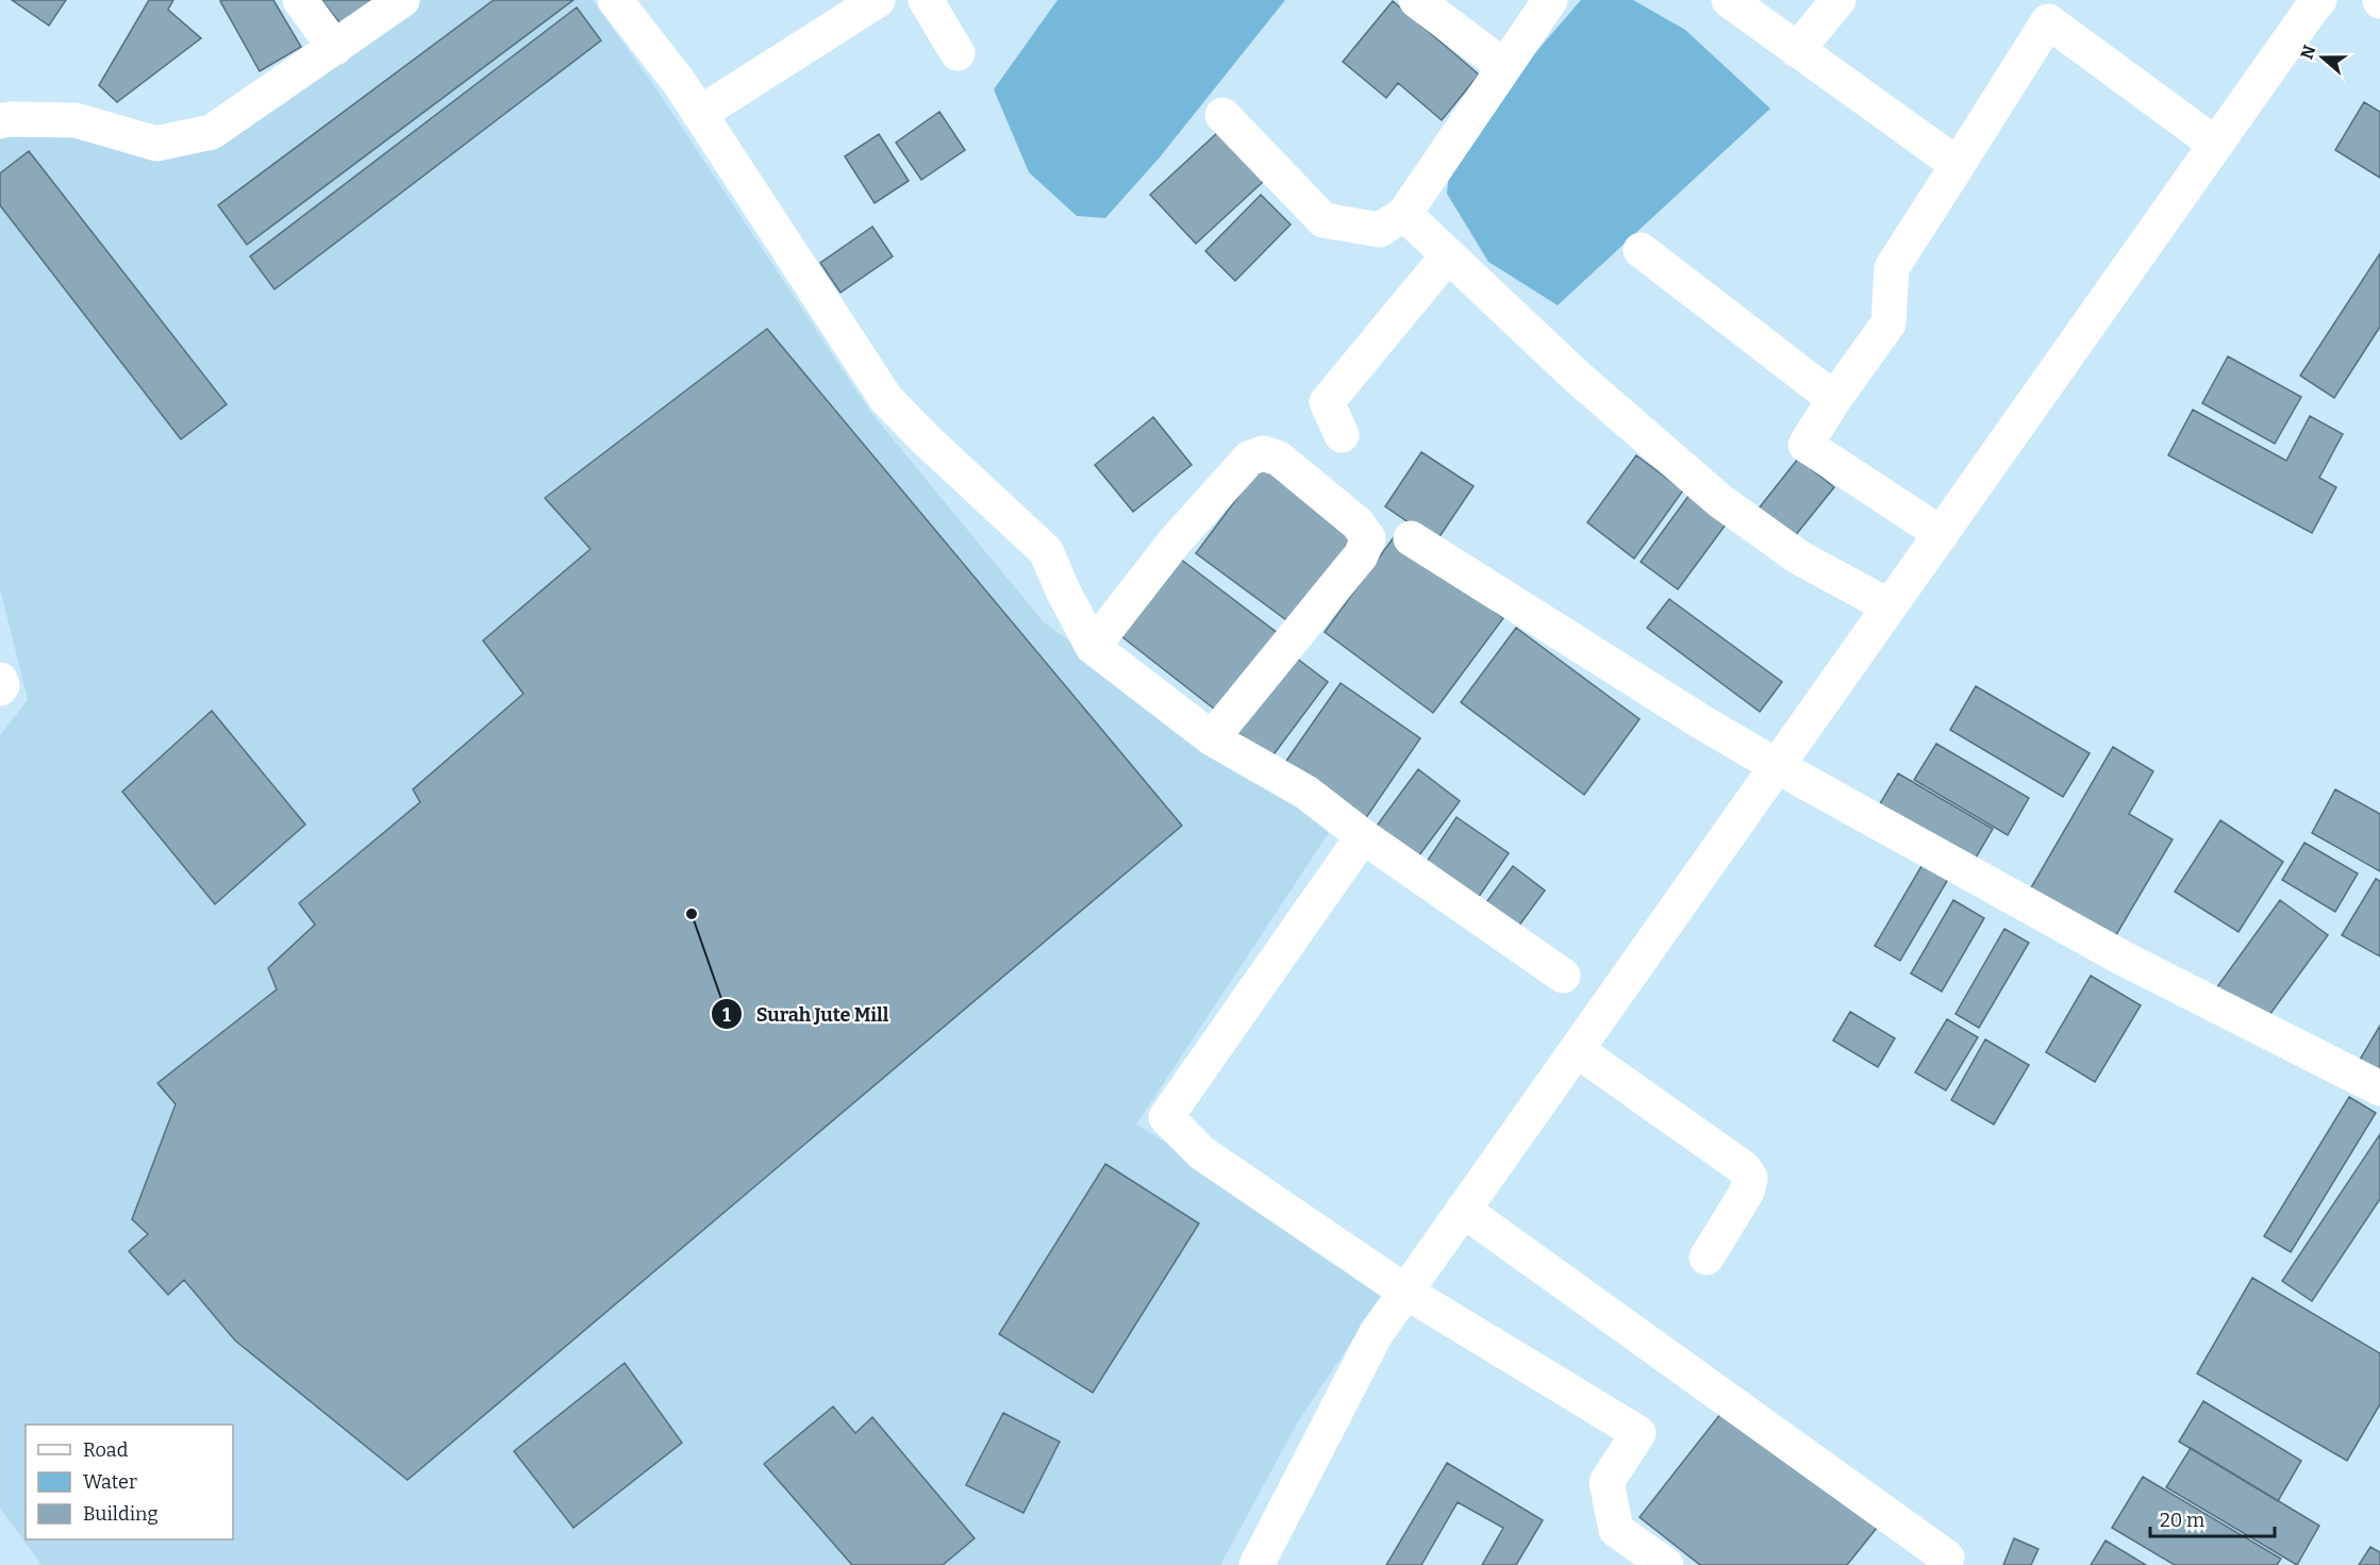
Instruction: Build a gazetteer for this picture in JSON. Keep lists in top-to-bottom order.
{
  "places": ["Surah Jute Mill"],
  "legend": ["Road", "Water", "Building"],
  "scale_bar": "20 m",
  "north": "left"
}
